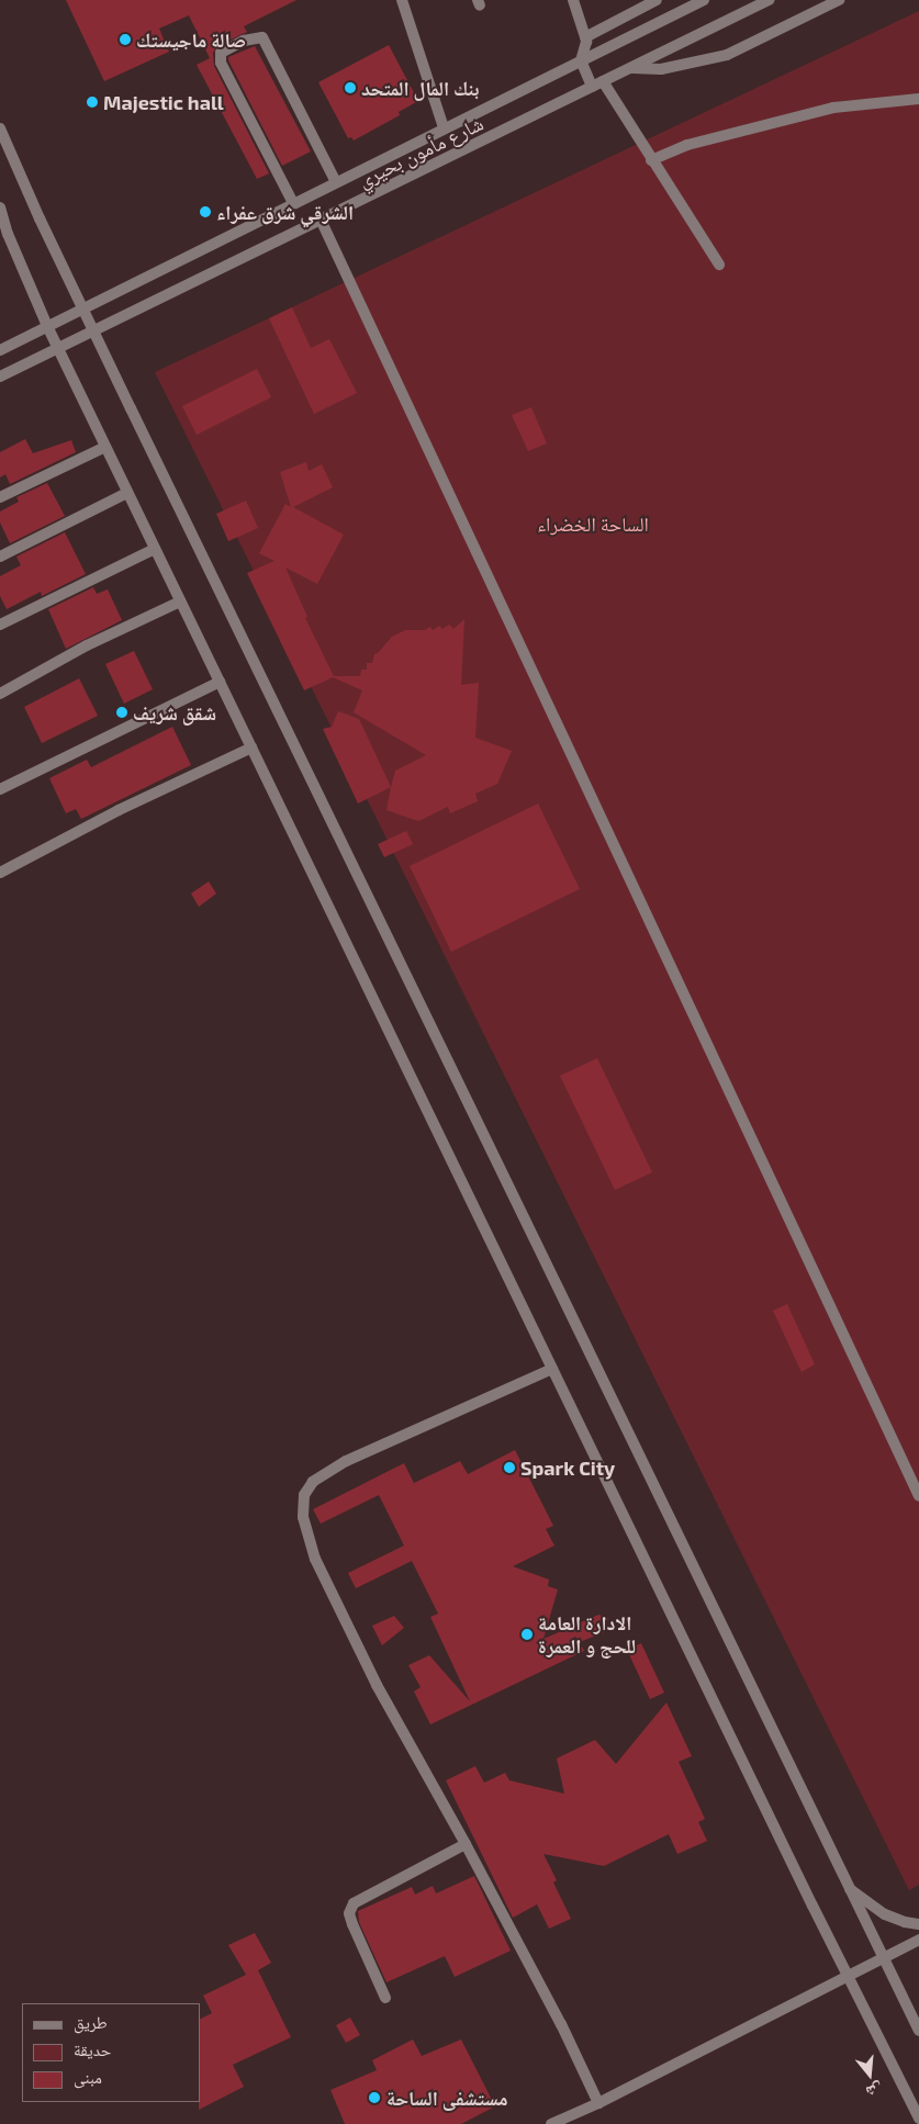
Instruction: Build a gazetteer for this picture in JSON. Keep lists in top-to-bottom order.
{
  "streets": {
    "street": ["شارع مأمون بحيري"]
  },
  "parks": ["الساحة الخضراء"],
  "places": [
    "صالة ماجيستك",
    "بنك المال المتحد",
    "Majestic hall",
    "الشرقي شرق عفراء",
    "شقق شريف",
    "Spark City",
    "الادارة العامة للحج و العمرة",
    "مستشفى الساحة"
  ],
  "legend": ["طريق", "حديقة", "مبنى"],
  "north": "bottom"
}
